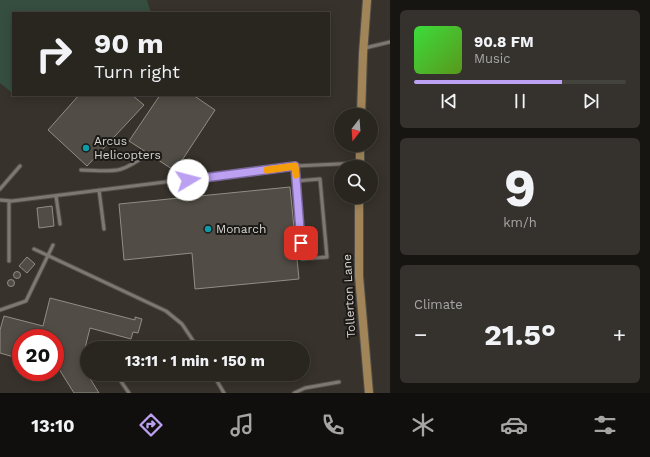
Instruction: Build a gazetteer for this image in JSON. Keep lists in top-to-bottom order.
{
  "streets": {
    "street": ["Tollerton Lane"]
  },
  "places": ["Arcus Helicopters", "Monarch"],
  "north": "bottom",
  "page": {
    "turn": ["90 m", "Turn right"],
    "song": ["90.8 FM", "Music"],
    "tile": [
      ["9", "km/h"],
      "Climate"
    ],
    "heat": ["−", "21.5°", "+"],
    "limit": "20",
    "trip": "13:11 · 1 min · 150 m",
    "tabs": "13:10"
  }
}
